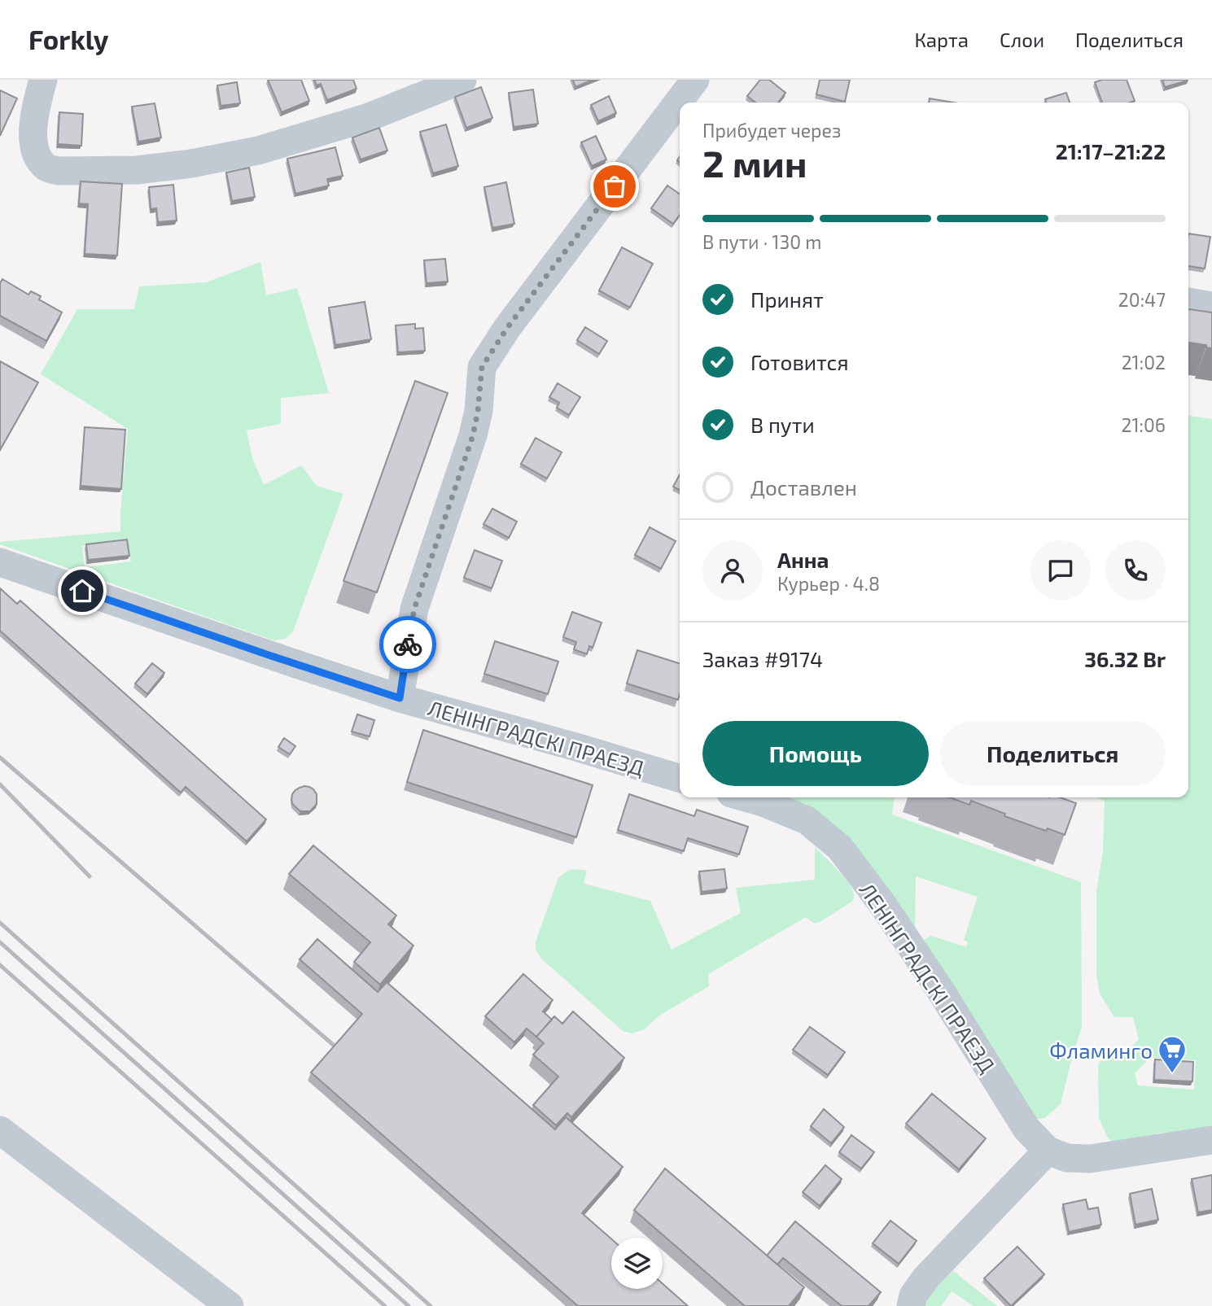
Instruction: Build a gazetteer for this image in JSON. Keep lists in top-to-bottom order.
{
  "streets": {
    "street": ["ЛЕНІНГРАДСКІ ПРАЕЗД"]
  },
  "places": {
    "supermarket": ["Фламинго"]
  },
  "page": {
    "header": "Forkly",
    "nav": ["Карта", "Слои", "Поделиться"],
    "heading": ["2 мин", "Прибудет через", "21:17–21:22"],
    "panel": [
      "Анна",
      "Курьер · 4.8",
      "Заказ #9174",
      "36.32 Br"
    ],
    "bar": "В пути · 130 m",
    "list": [
      ["Принят", "20:47"],
      ["Готовится", "21:02"],
      ["В пути", "21:06"],
      "Доставлен"
    ],
    "buttons": ["Помощь", "Поделиться"]
  }
}
